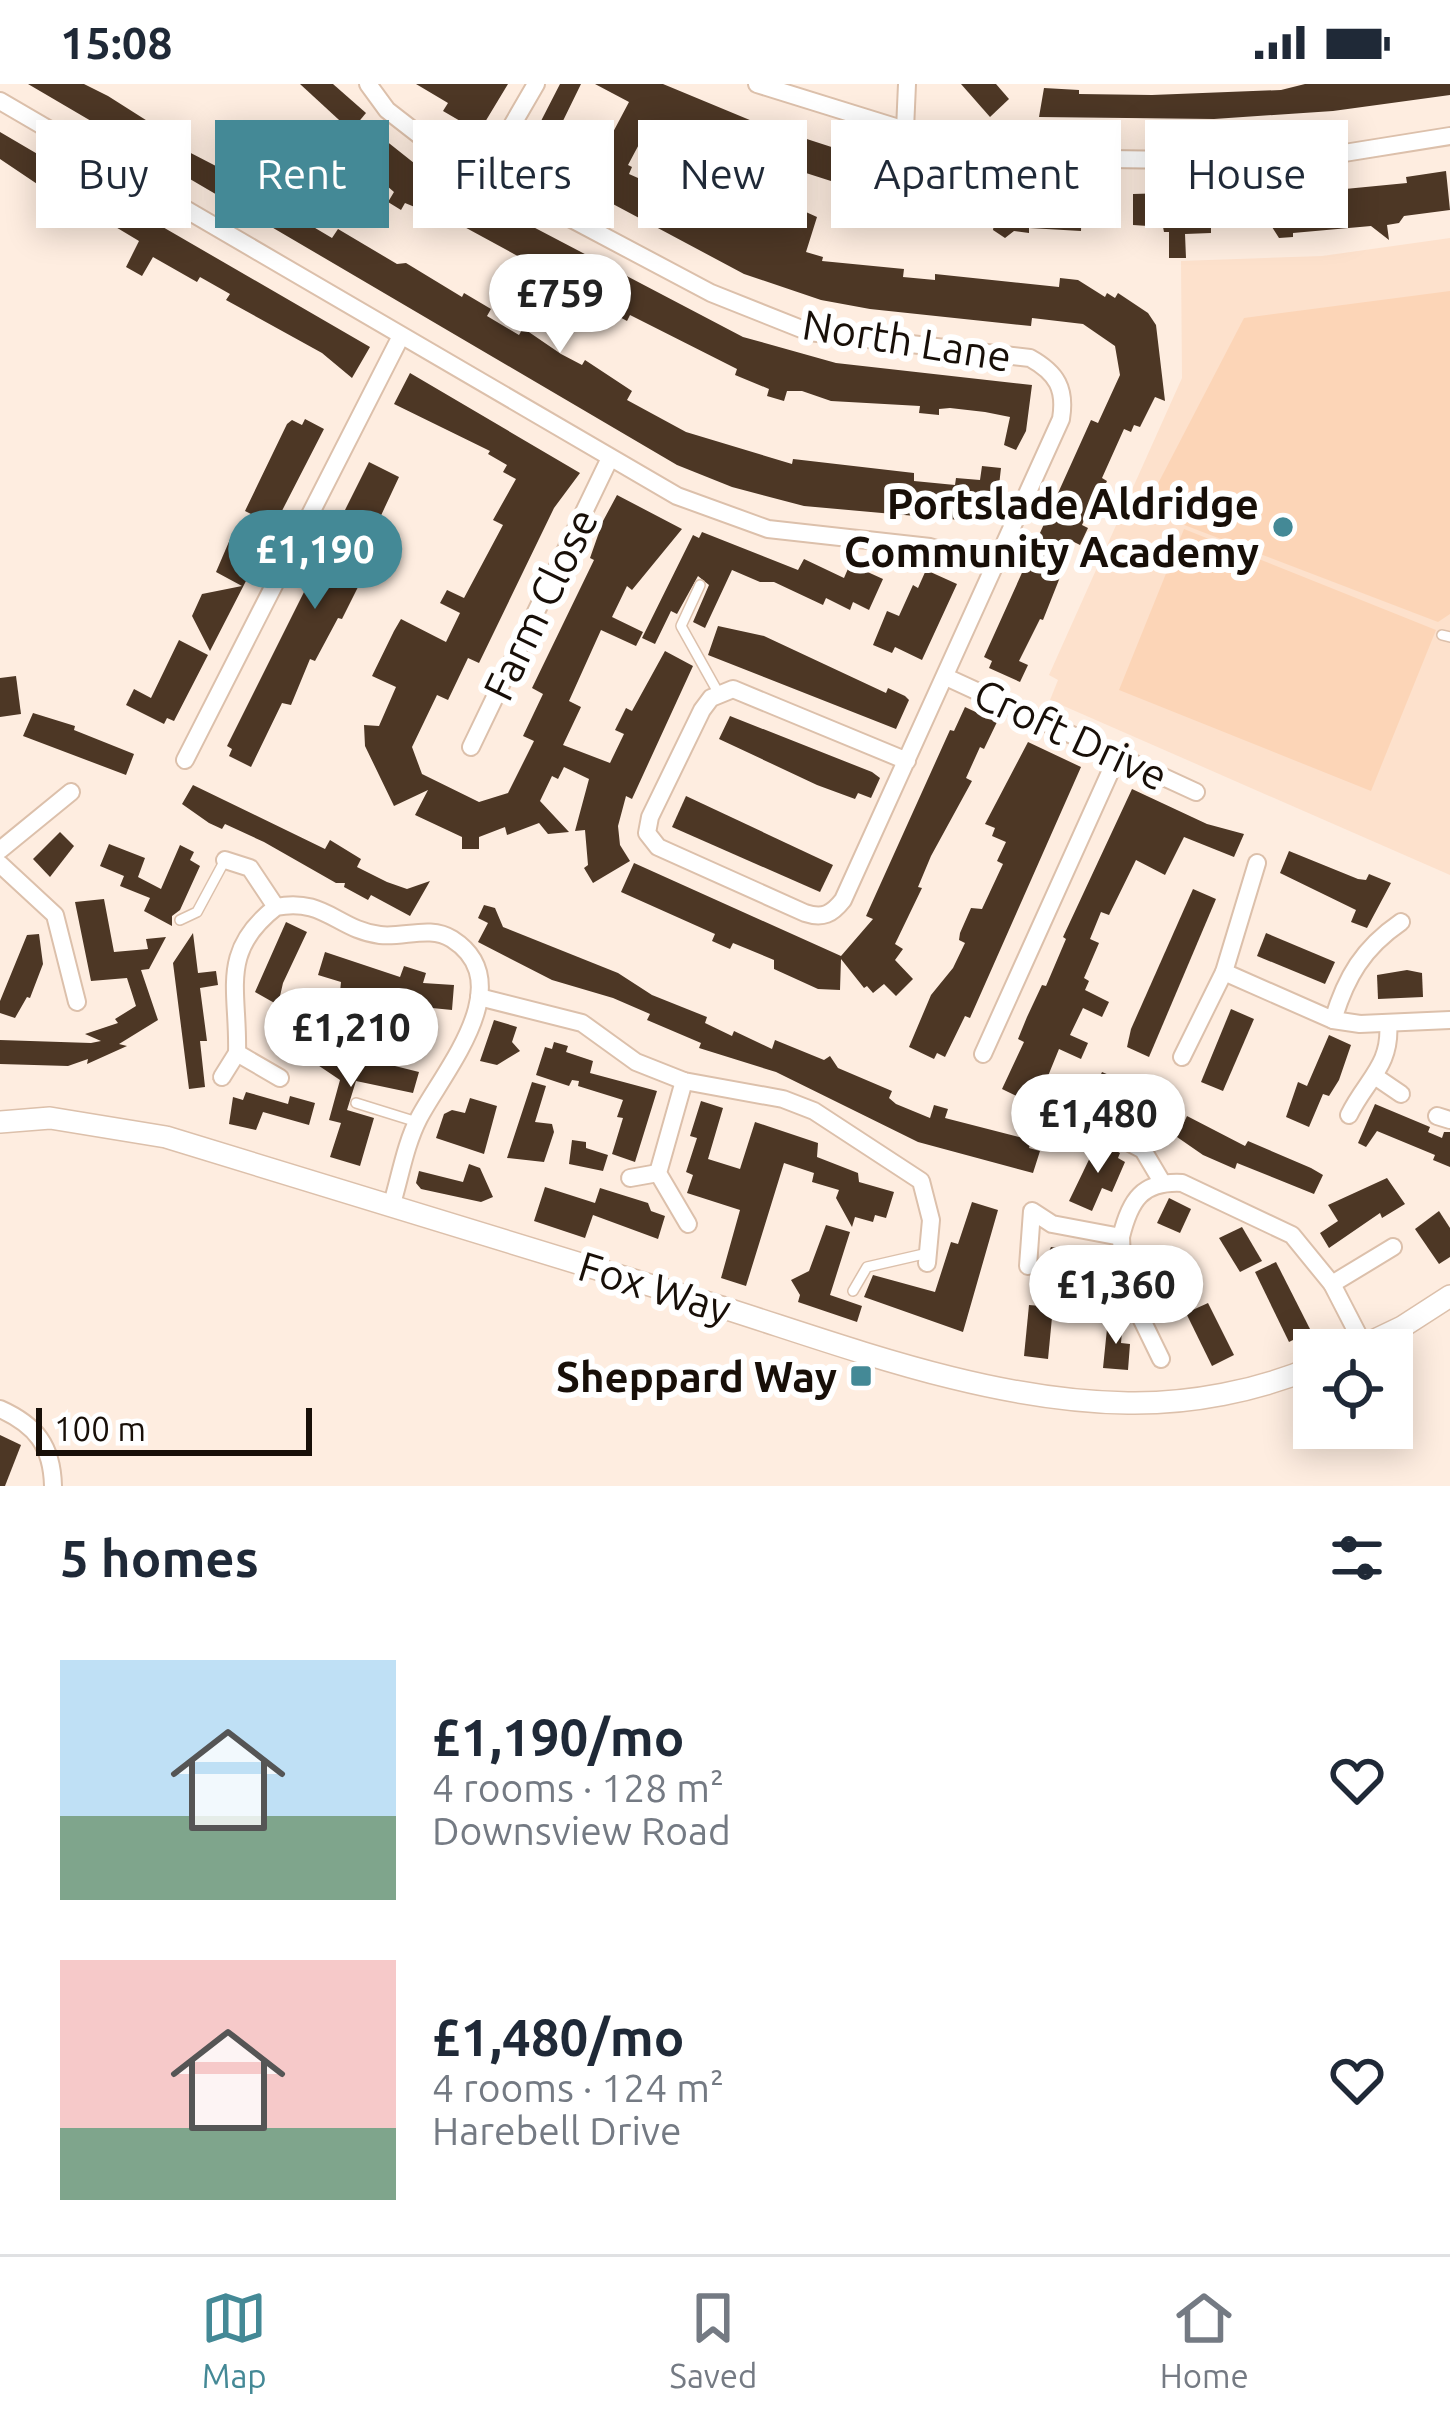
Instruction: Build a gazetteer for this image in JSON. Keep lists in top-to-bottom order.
{
  "streets": {
    "street": [
      "North Lane",
      "Farm Close",
      "Croft Drive",
      "Fox Way"
    ]
  },
  "crossings": [
    ["North Lane", "Croft Drive"]
  ],
  "places": {
    "other": ["Portslade Aldridge Community Academy"],
    "transit": ["Sheppard Way"]
  },
  "scale_bar": "100 m",
  "page": {
    "status": "15:08",
    "chip": [
      "Buy",
      "Rent",
      "Filters",
      "New",
      "Apartment",
      "House"
    ],
    "price": [
      "£759",
      "£1,190",
      "£1,210",
      "£1,480",
      "£1,360"
    ],
    "scale": "100 m",
    "heading": "5 homes",
    "list": [
      {
        "name": "£1,190/mo",
        "note": "4 rooms · 128 m² · Downsview Road"
      },
      {
        "name": "£1,480/mo",
        "note": "4 rooms · 124 m² · Harebell Drive"
      }
    ],
    "tabs": ["Map", "Saved", "Home"]
  }
}
